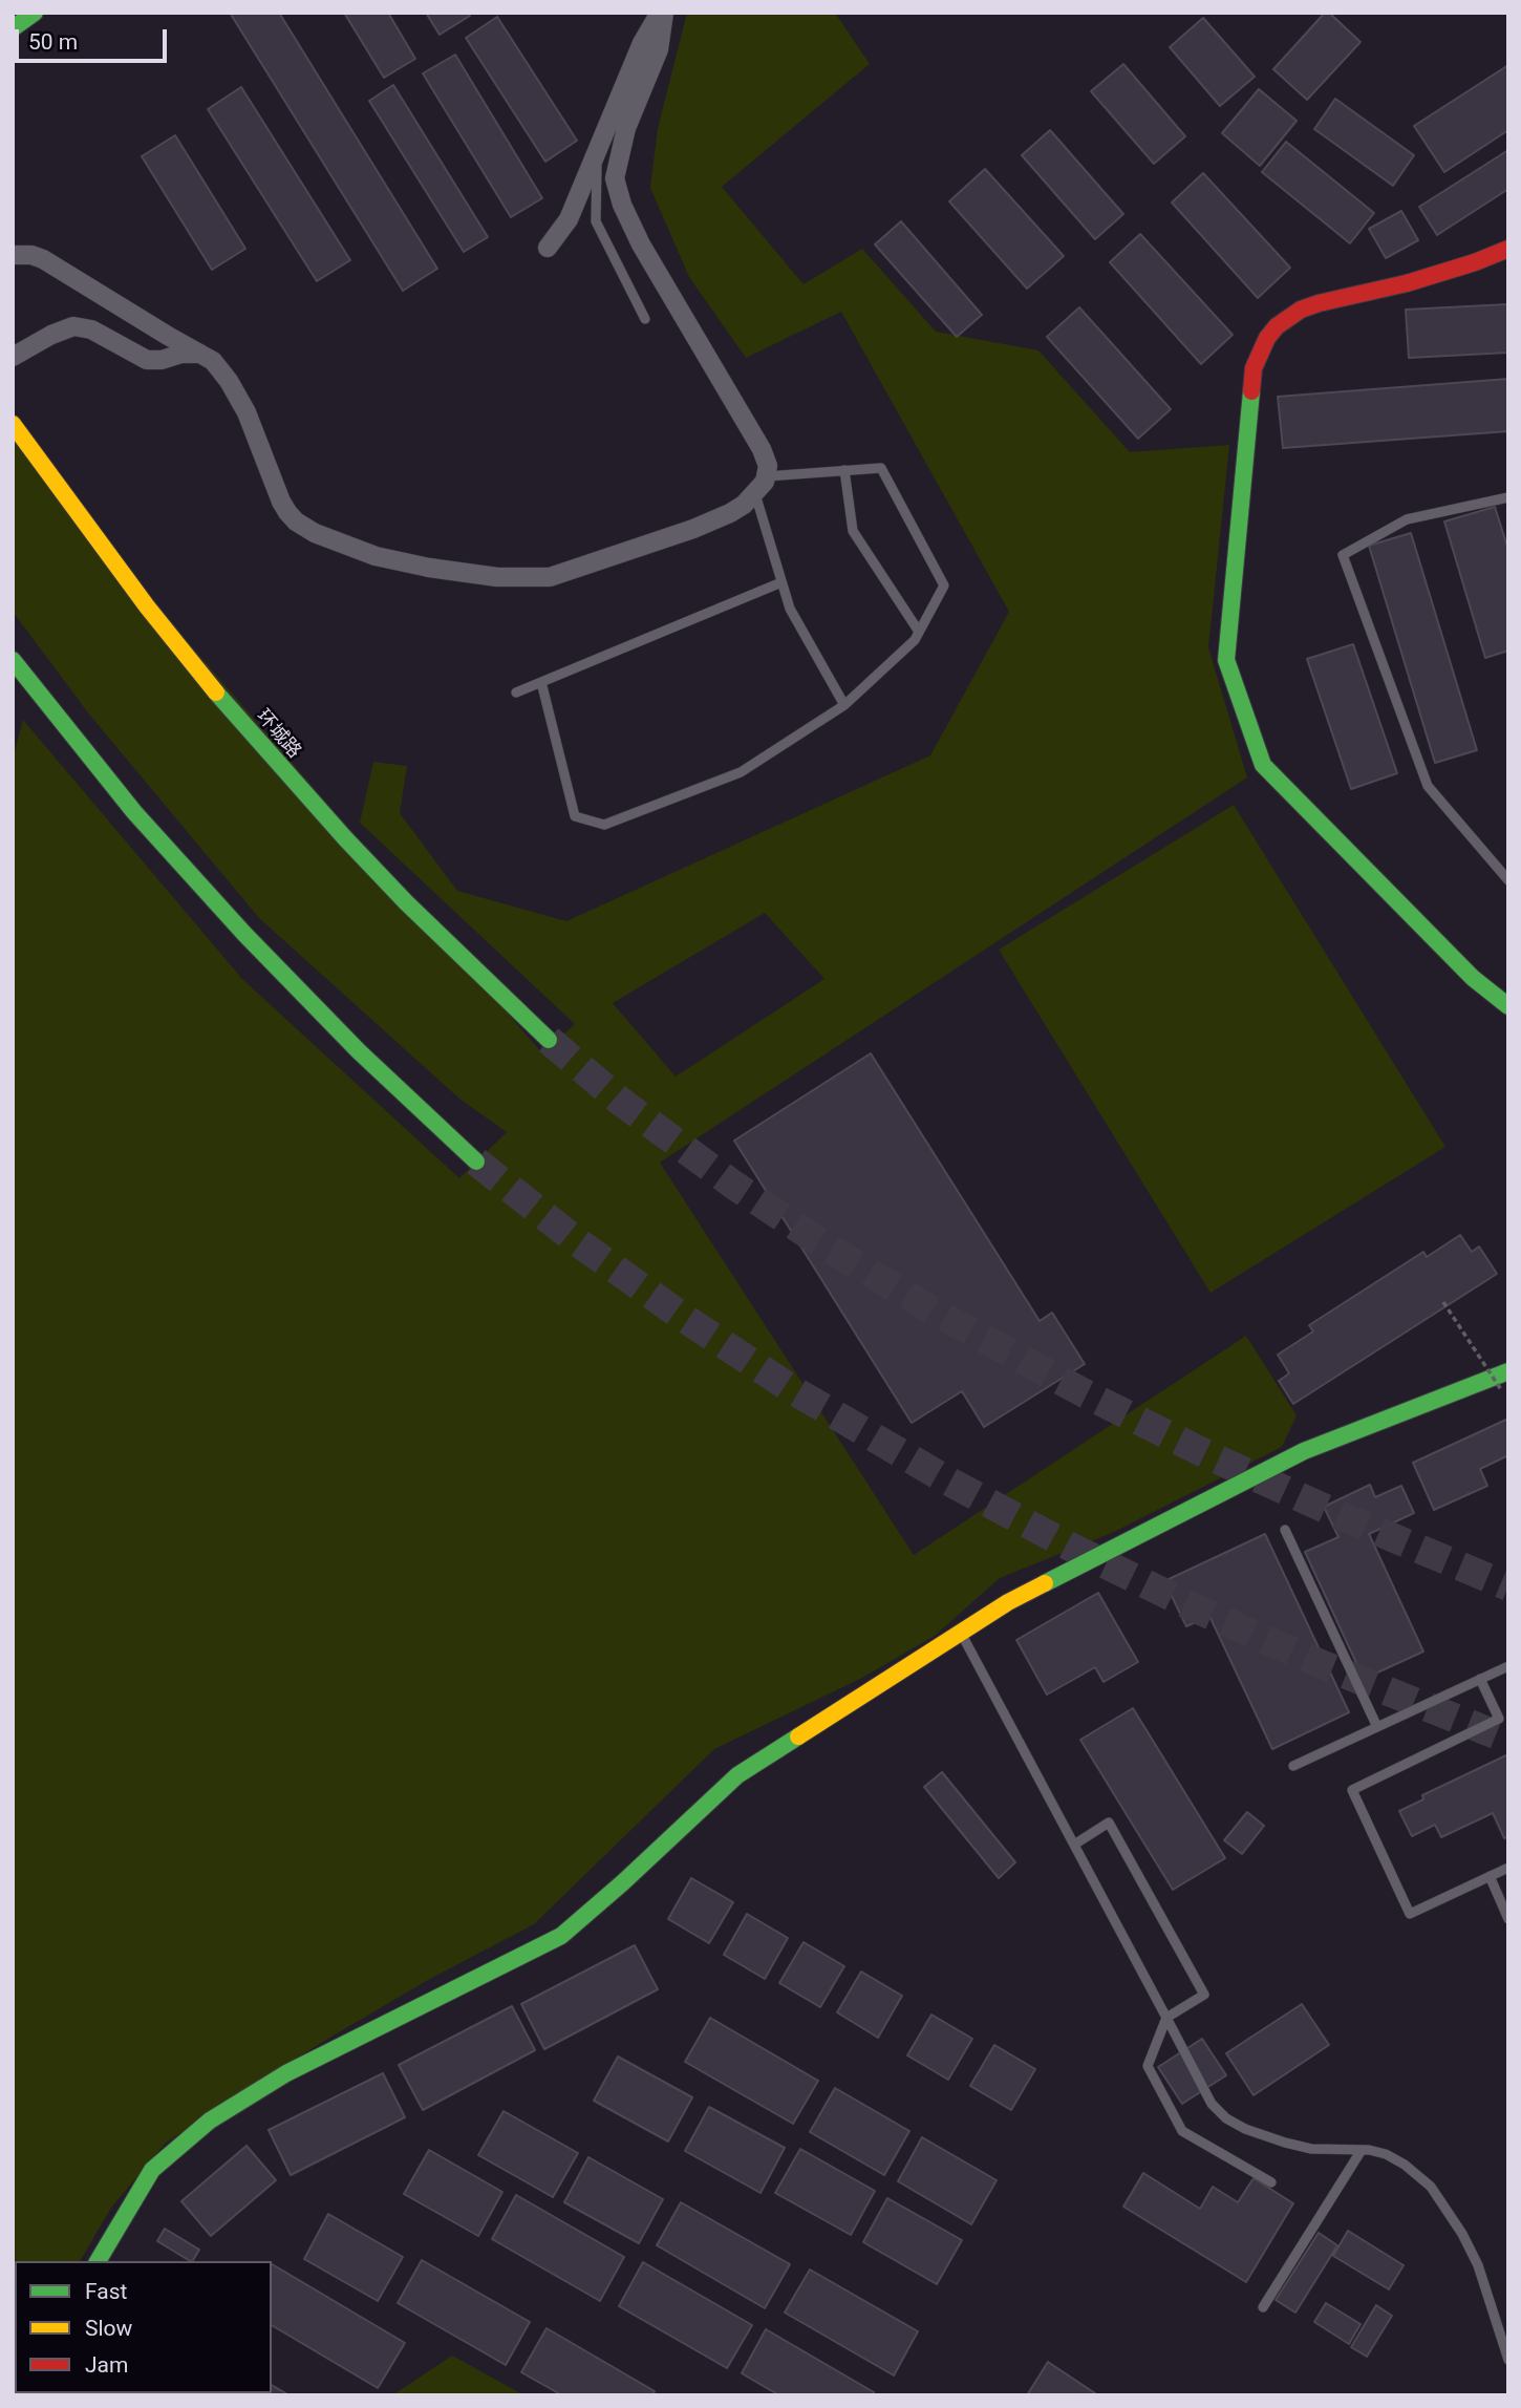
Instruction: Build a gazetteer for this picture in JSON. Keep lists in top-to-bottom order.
{
  "streets": {
    "street": ["环城路"]
  },
  "legend": ["Fast", "Slow", "Jam"],
  "scale_bar": "50 m"
}
